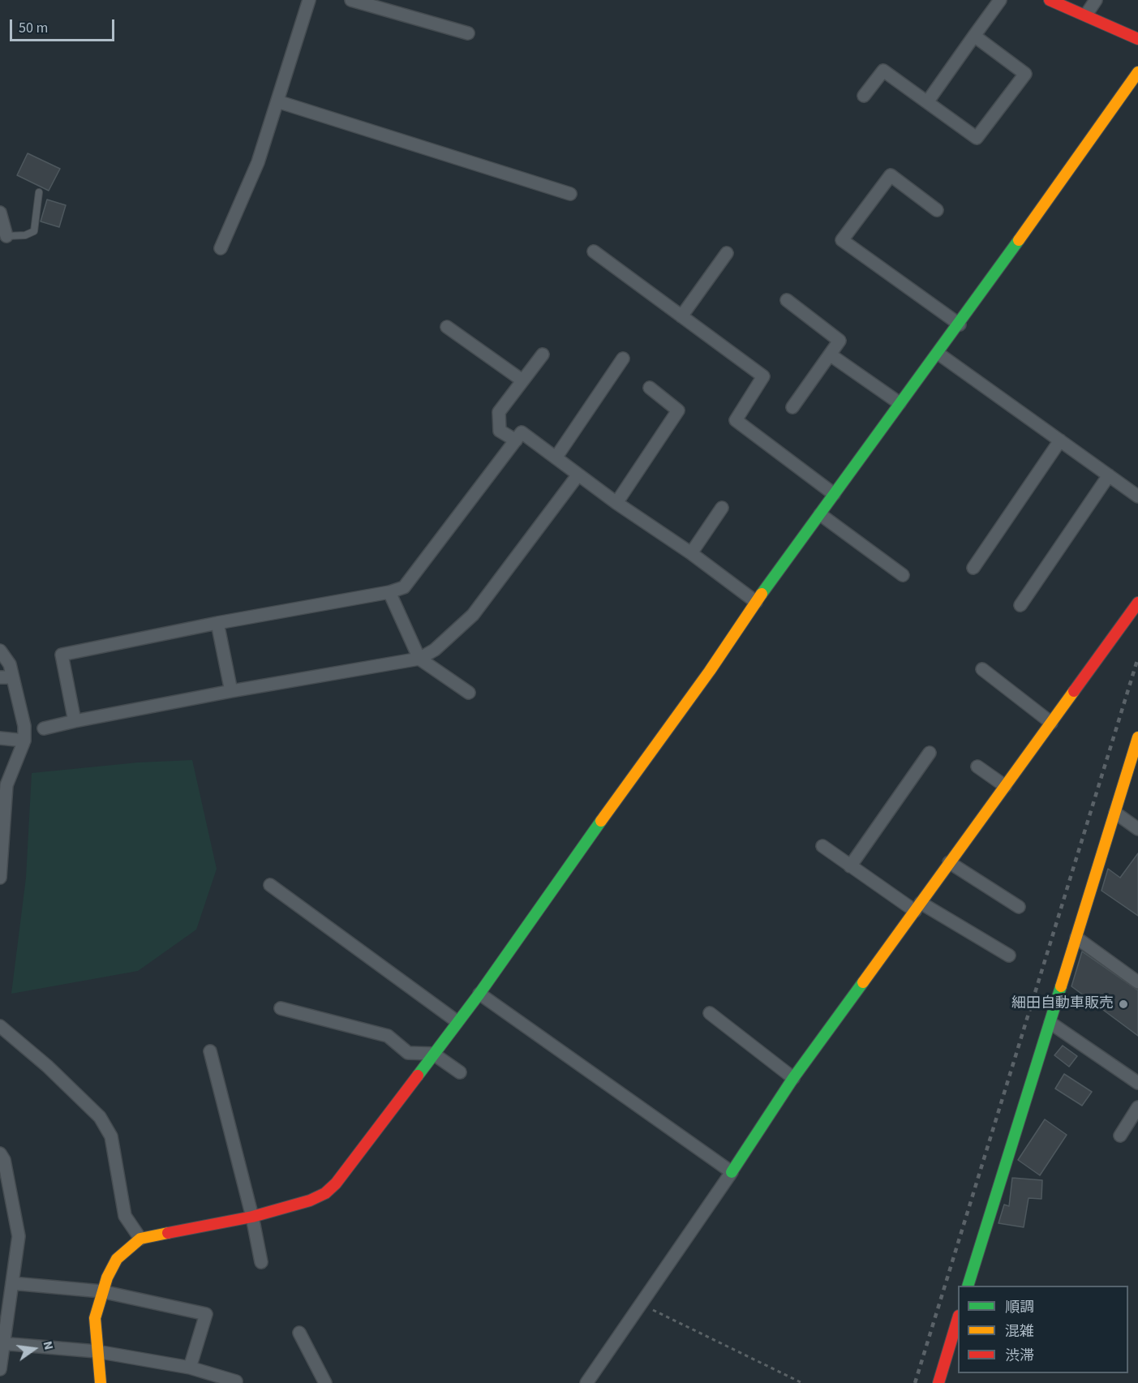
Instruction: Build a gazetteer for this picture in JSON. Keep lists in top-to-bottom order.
{
  "places": ["細田自動車販売"],
  "legend": ["順調", "混雑", "渋滞"],
  "scale_bar": "50 m",
  "north": "right"
}
